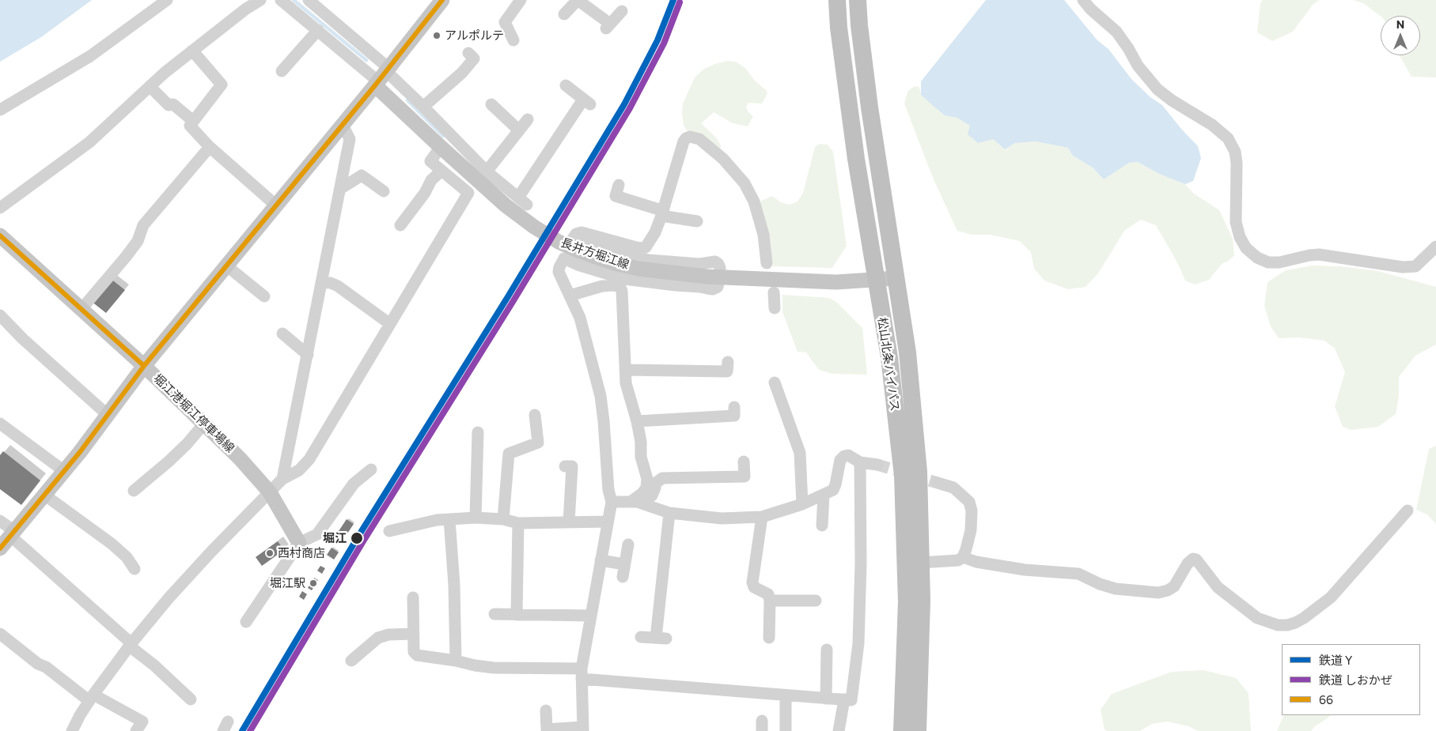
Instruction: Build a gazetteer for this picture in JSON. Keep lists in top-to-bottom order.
{
  "streets": {
    "highway": ["松山北条バイパス"],
    "main road": ["長井方堀江線", "堀江港堀江停車場線"]
  },
  "crossings": [
    ["長井方堀江線", "松山北条バイパス"]
  ],
  "places": [
    "アルポルテ",
    "堀江",
    "西村商店",
    "堀江駅"
  ],
  "lines": ["rail line Y", "transit line 66", "rail line しおかぜ"],
  "legend": ["鉄道 Y", "鉄道 しおかぜ", "66"],
  "north": "top"
}
